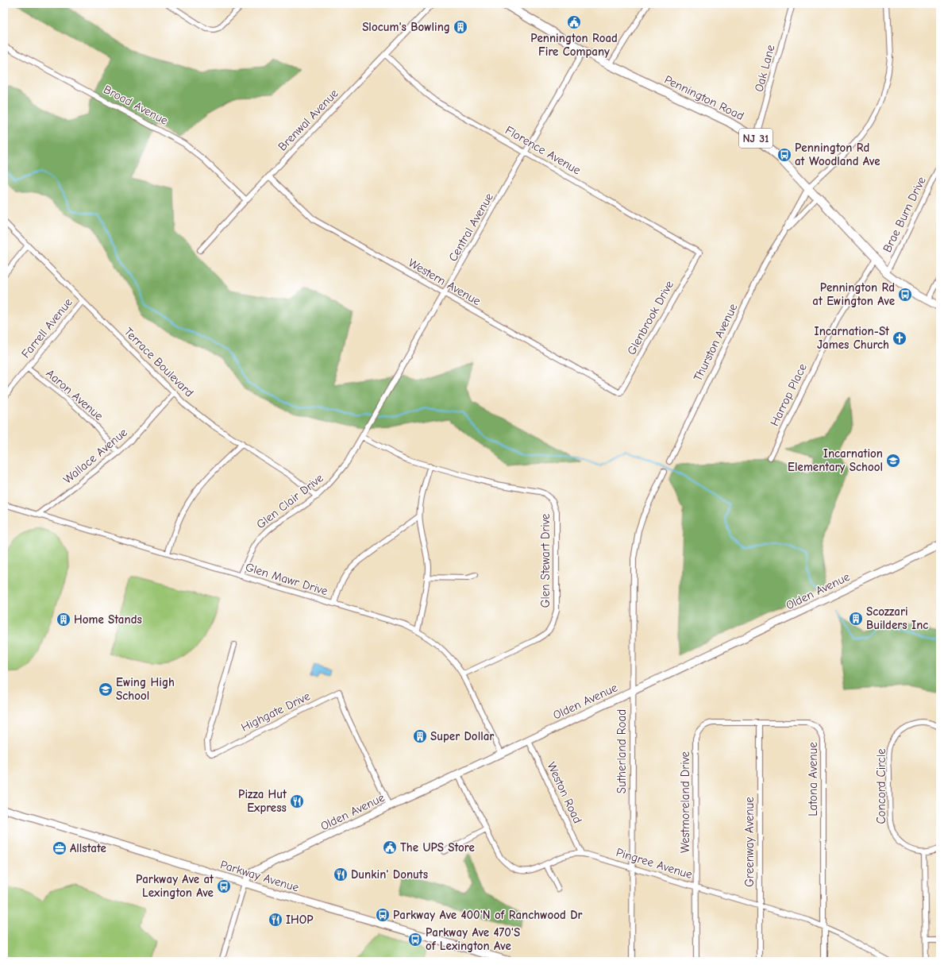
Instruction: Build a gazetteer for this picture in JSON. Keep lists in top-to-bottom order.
{
  "streets": {
    "main road": [
      "Pennington Road",
      "NJ 31",
      "Olden Avenue",
      "Parkway Avenue"
    ],
    "street": [
      "Oak Lane",
      "Broad Avenue",
      "Brenwal Avenue",
      "Florence Avenue",
      "Brae Burn Drive",
      "Central Avenue",
      "Western Avenue",
      "Glenbrook Drive",
      "Farrell Avenue",
      "Thurston Avenue",
      "Terrace Boulevard",
      "Aaron Avenue",
      "Harrop Place",
      "Wallace Avenue",
      "Glen Clair Drive",
      "Glen Stewart Drive",
      "Glen Mawr Drive",
      "Highgate Drive",
      "Sutherland Road",
      "Latona Avenue",
      "Concord Circle",
      "Weston Road",
      "Westmoreland Drive",
      "Greenway Avenue",
      "Pingree Avenue"
    ]
  },
  "crossings": [
    ["Oak Lane", "Pennington Road"],
    ["Pennington Road", "Brae Burn Drive"],
    ["Pennington Road", "Central Avenue"],
    ["Pennington Road", "Thurston Avenue"],
    ["Pennington Road", "Harrop Place"],
    ["Broad Avenue", "Brenwal Avenue"],
    ["Brenwal Avenue", "Florence Avenue"],
    ["Brenwal Avenue", "Western Avenue"],
    ["Florence Avenue", "Central Avenue"],
    ["Florence Avenue", "Glenbrook Drive"],
    ["Central Avenue", "Western Avenue"],
    ["Central Avenue", "Glen Clair Drive"],
    ["Western Avenue", "Glenbrook Drive"],
    ["Farrell Avenue", "Terrace Boulevard"],
    ["Farrell Avenue", "Aaron Avenue"],
    ["Terrace Boulevard", "Wallace Avenue"],
    ["Terrace Boulevard", "Glen Clair Drive"],
    ["Aaron Avenue", "Wallace Avenue"],
    ["Wallace Avenue", "Glen Mawr Drive"],
    ["Glen Clair Drive", "Glen Stewart Drive"],
    ["Glen Clair Drive", "Glen Mawr Drive"],
    ["Glen Stewart Drive", "Glen Mawr Drive"],
    ["Glen Mawr Drive", "Olden Avenue"],
    ["Olden Avenue", "Highgate Drive"],
    ["Olden Avenue", "Sutherland Road"],
    ["Olden Avenue", "Weston Road"],
    ["Olden Avenue", "Pingree Avenue"],
    ["Olden Avenue", "Parkway Avenue"],
    ["Sutherland Road", "Pingree Avenue"],
    ["Latona Avenue", "Westmoreland Drive"],
    ["Latona Avenue", "Greenway Avenue"],
    ["Latona Avenue", "Pingree Avenue"],
    ["Weston Road", "Pingree Avenue"],
    ["Westmoreland Drive", "Pingree Avenue"],
    ["Greenway Avenue", "Pingree Avenue"]
  ],
  "places": {
    "public building": ["Pennington Road Fire Company", "The UPS Store"],
    "building": [
      "Slocum's Bowling",
      "Scozzari Builders Inc",
      "Home Stands",
      "Super Dollar"
    ],
    "bus stop": [
      "Pennington Rd at Woodland Ave",
      "Pennington Rd at Ewington Ave",
      "Parkway Ave at Lexington Ave",
      "Parkway Ave 400'N of Ranchwood Dr",
      "Parkway Ave 470'S of Lexington Ave"
    ],
    "church": ["Incarnation-St James Church"],
    "school or university": ["Incarnation Elementary School", "Ewing High School"],
    "restaurant": ["Pizza Hut Express", "Dunkin' Donuts", "IHOP"],
    "office": ["Allstate"]
  }
}
